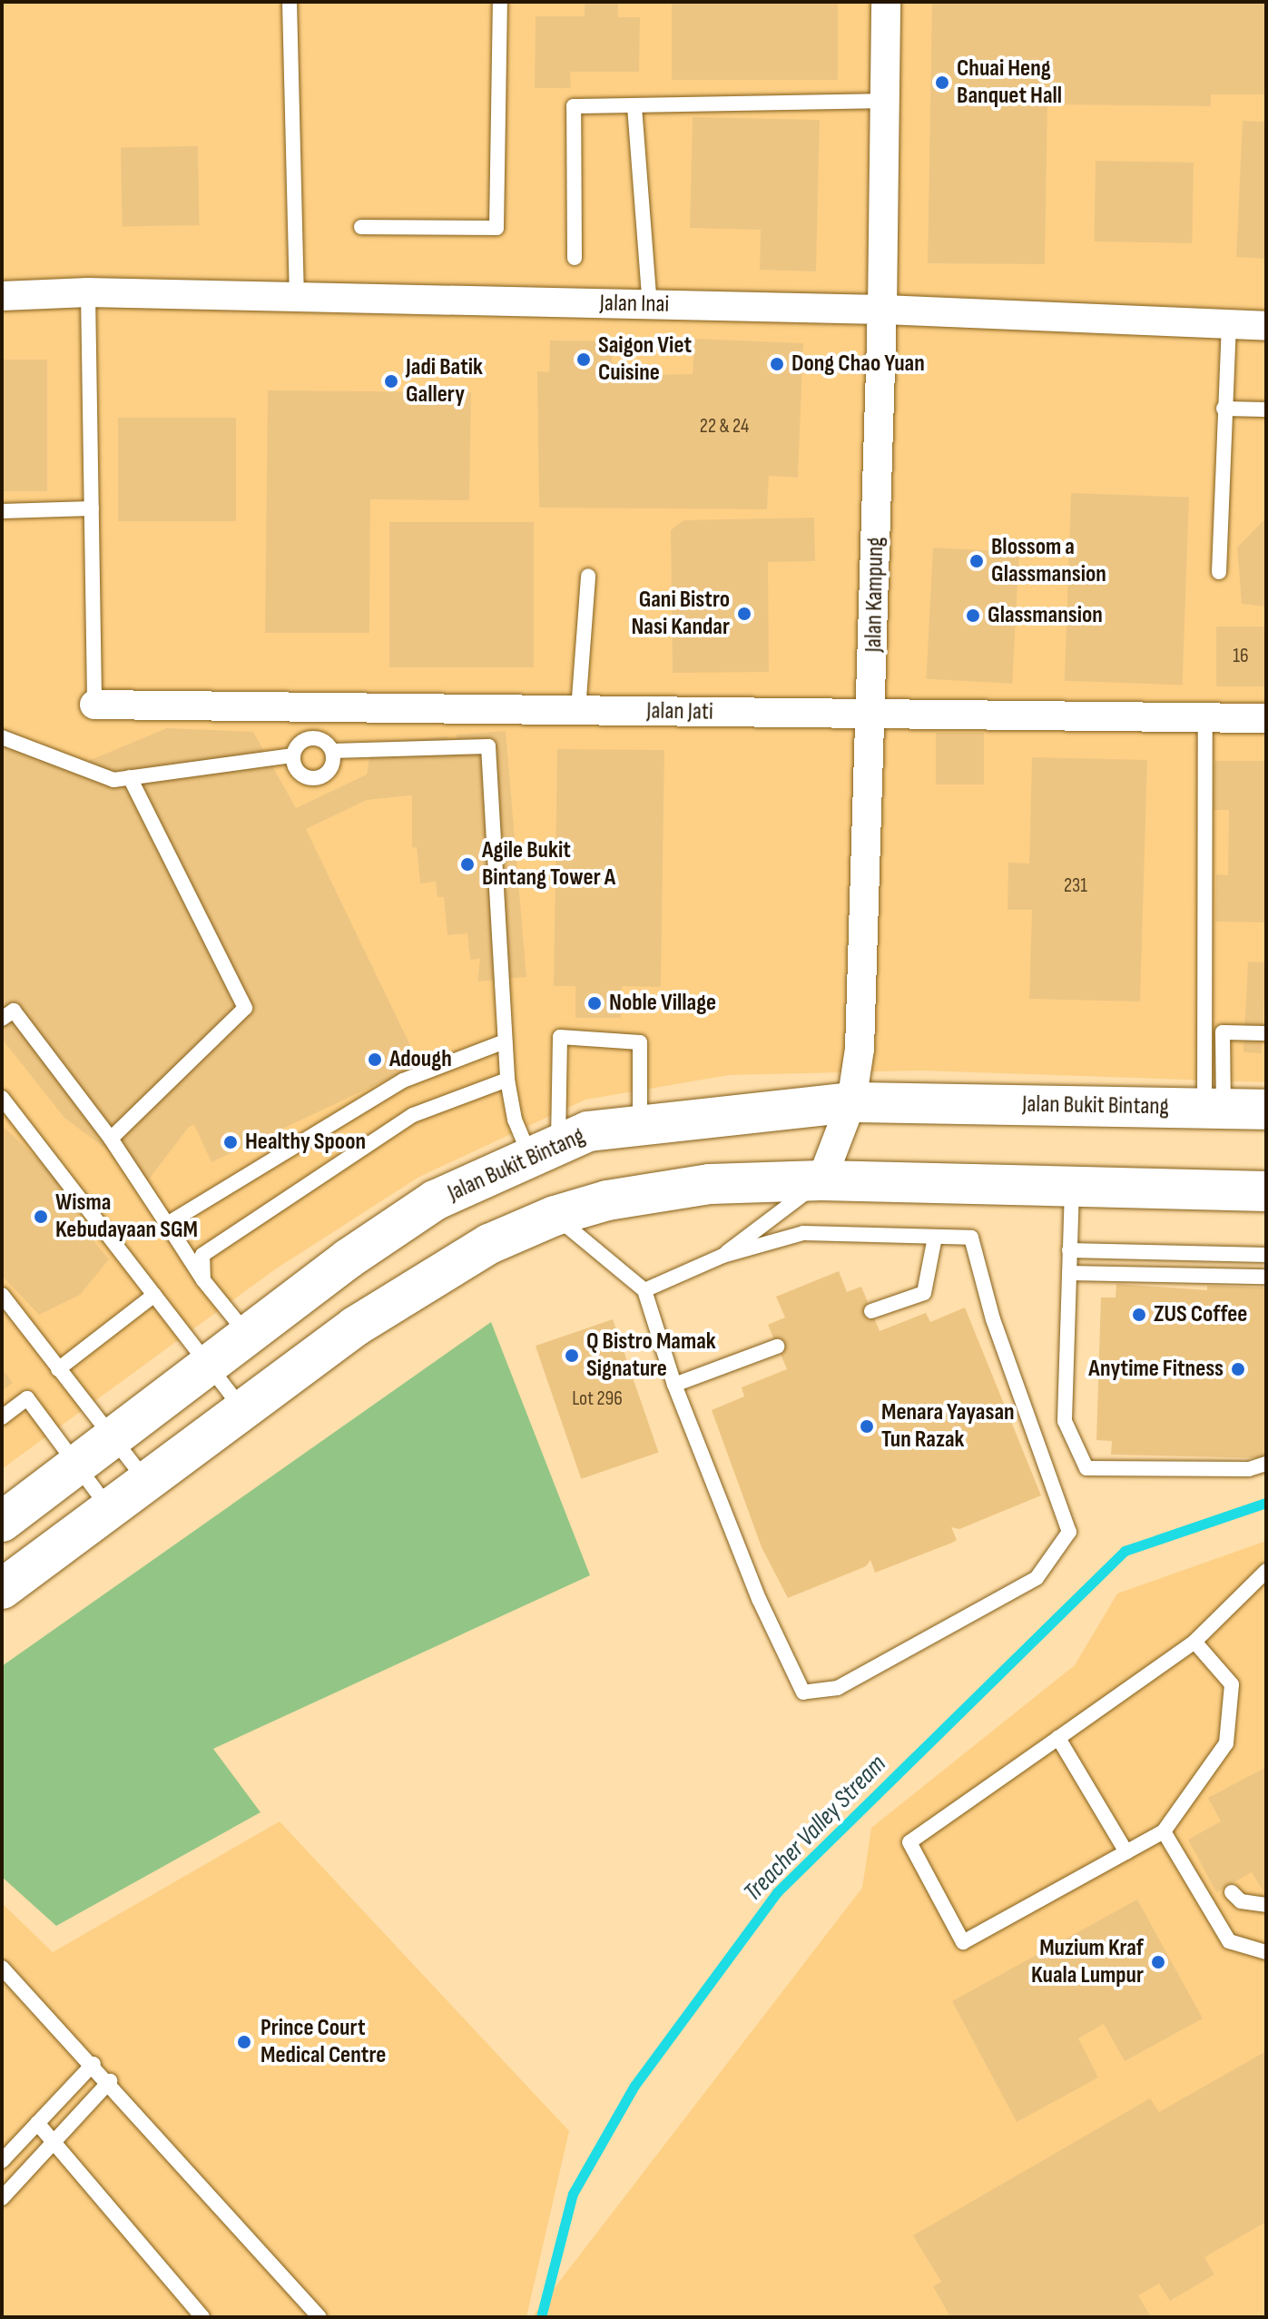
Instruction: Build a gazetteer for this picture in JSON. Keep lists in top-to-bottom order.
{
  "streets": {
    "main road": ["Jalan Bukit Bintang"],
    "street": ["Jalan Inai", "Jalan Kampung", "Jalan Jati"]
  },
  "crossings": [
    ["Jalan Inai", "Jalan Kampung"],
    ["Jalan Kampung", "Jalan Jati"],
    ["Jalan Kampung", "Jalan Bukit Bintang"]
  ],
  "water": ["Treacher Valley Stream"],
  "places": [
    "Chuai Heng Banquet Hall",
    "Saigon Viet Cuisine",
    "Dong Chao Yuan",
    "Jadi Batik Gallery",
    "Blossom a Glassmansion",
    "Gani Bistro Nasi Kandar",
    "Glassmansion",
    "Agile Bukit Bintang Tower A",
    "Noble Village",
    "Adough",
    "Healthy Spoon",
    "Wisma Kebudayaan SGM",
    "ZUS Coffee",
    "Q Bistro Mamak Signature",
    "Anytime Fitness",
    "Menara Yayasan Tun Razak",
    "Muzium Kraf Kuala Lumpur",
    "Prince Court Medical Centre"
  ],
  "house_numbers": [
    "22 & 24",
    "16",
    "231",
    "Lot 296"
  ]
}
